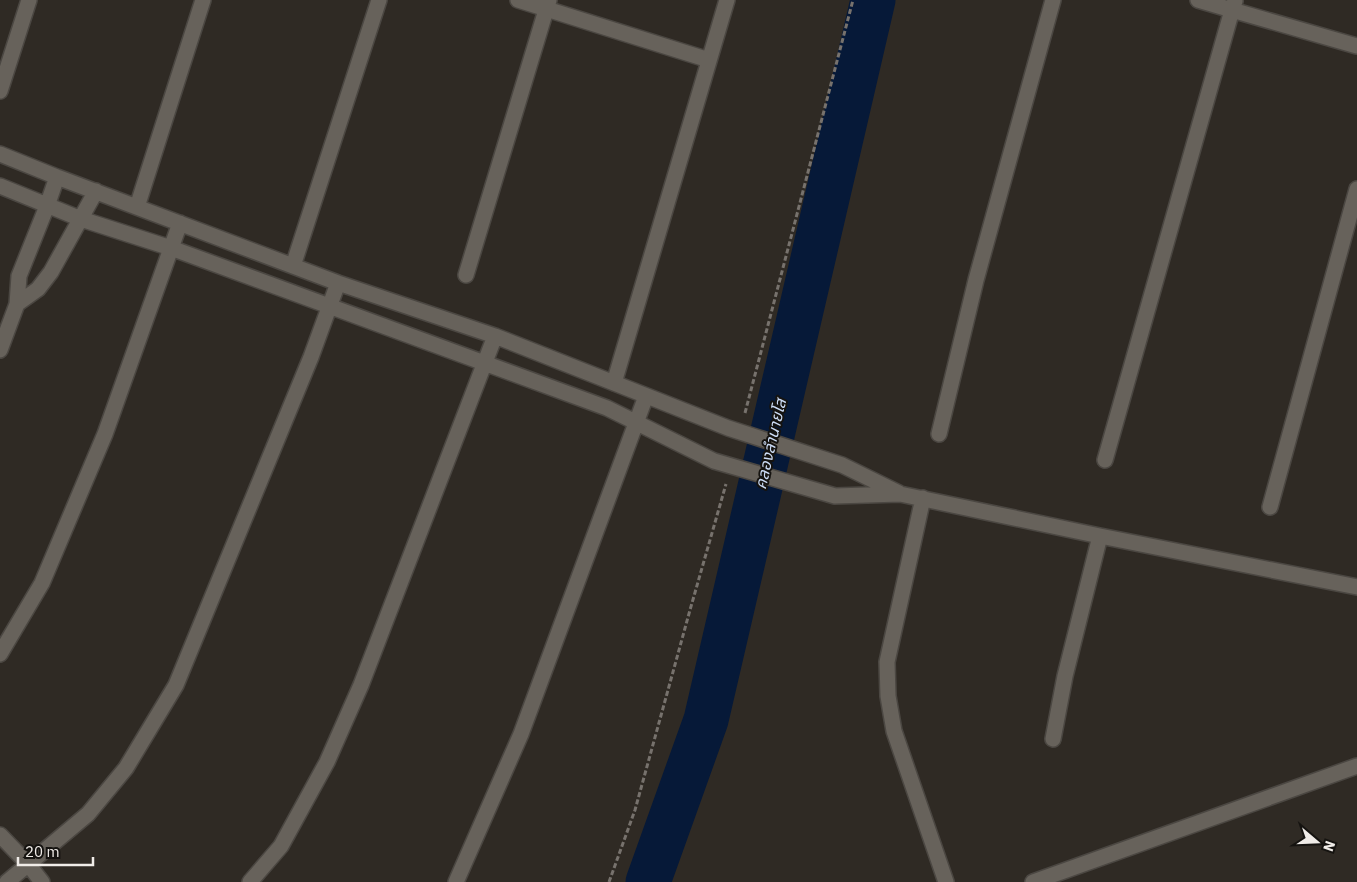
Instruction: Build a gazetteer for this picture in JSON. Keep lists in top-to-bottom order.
{
  "water": ["คลองลำนายโส"],
  "scale_bar": "20 m",
  "north": "right"
}
